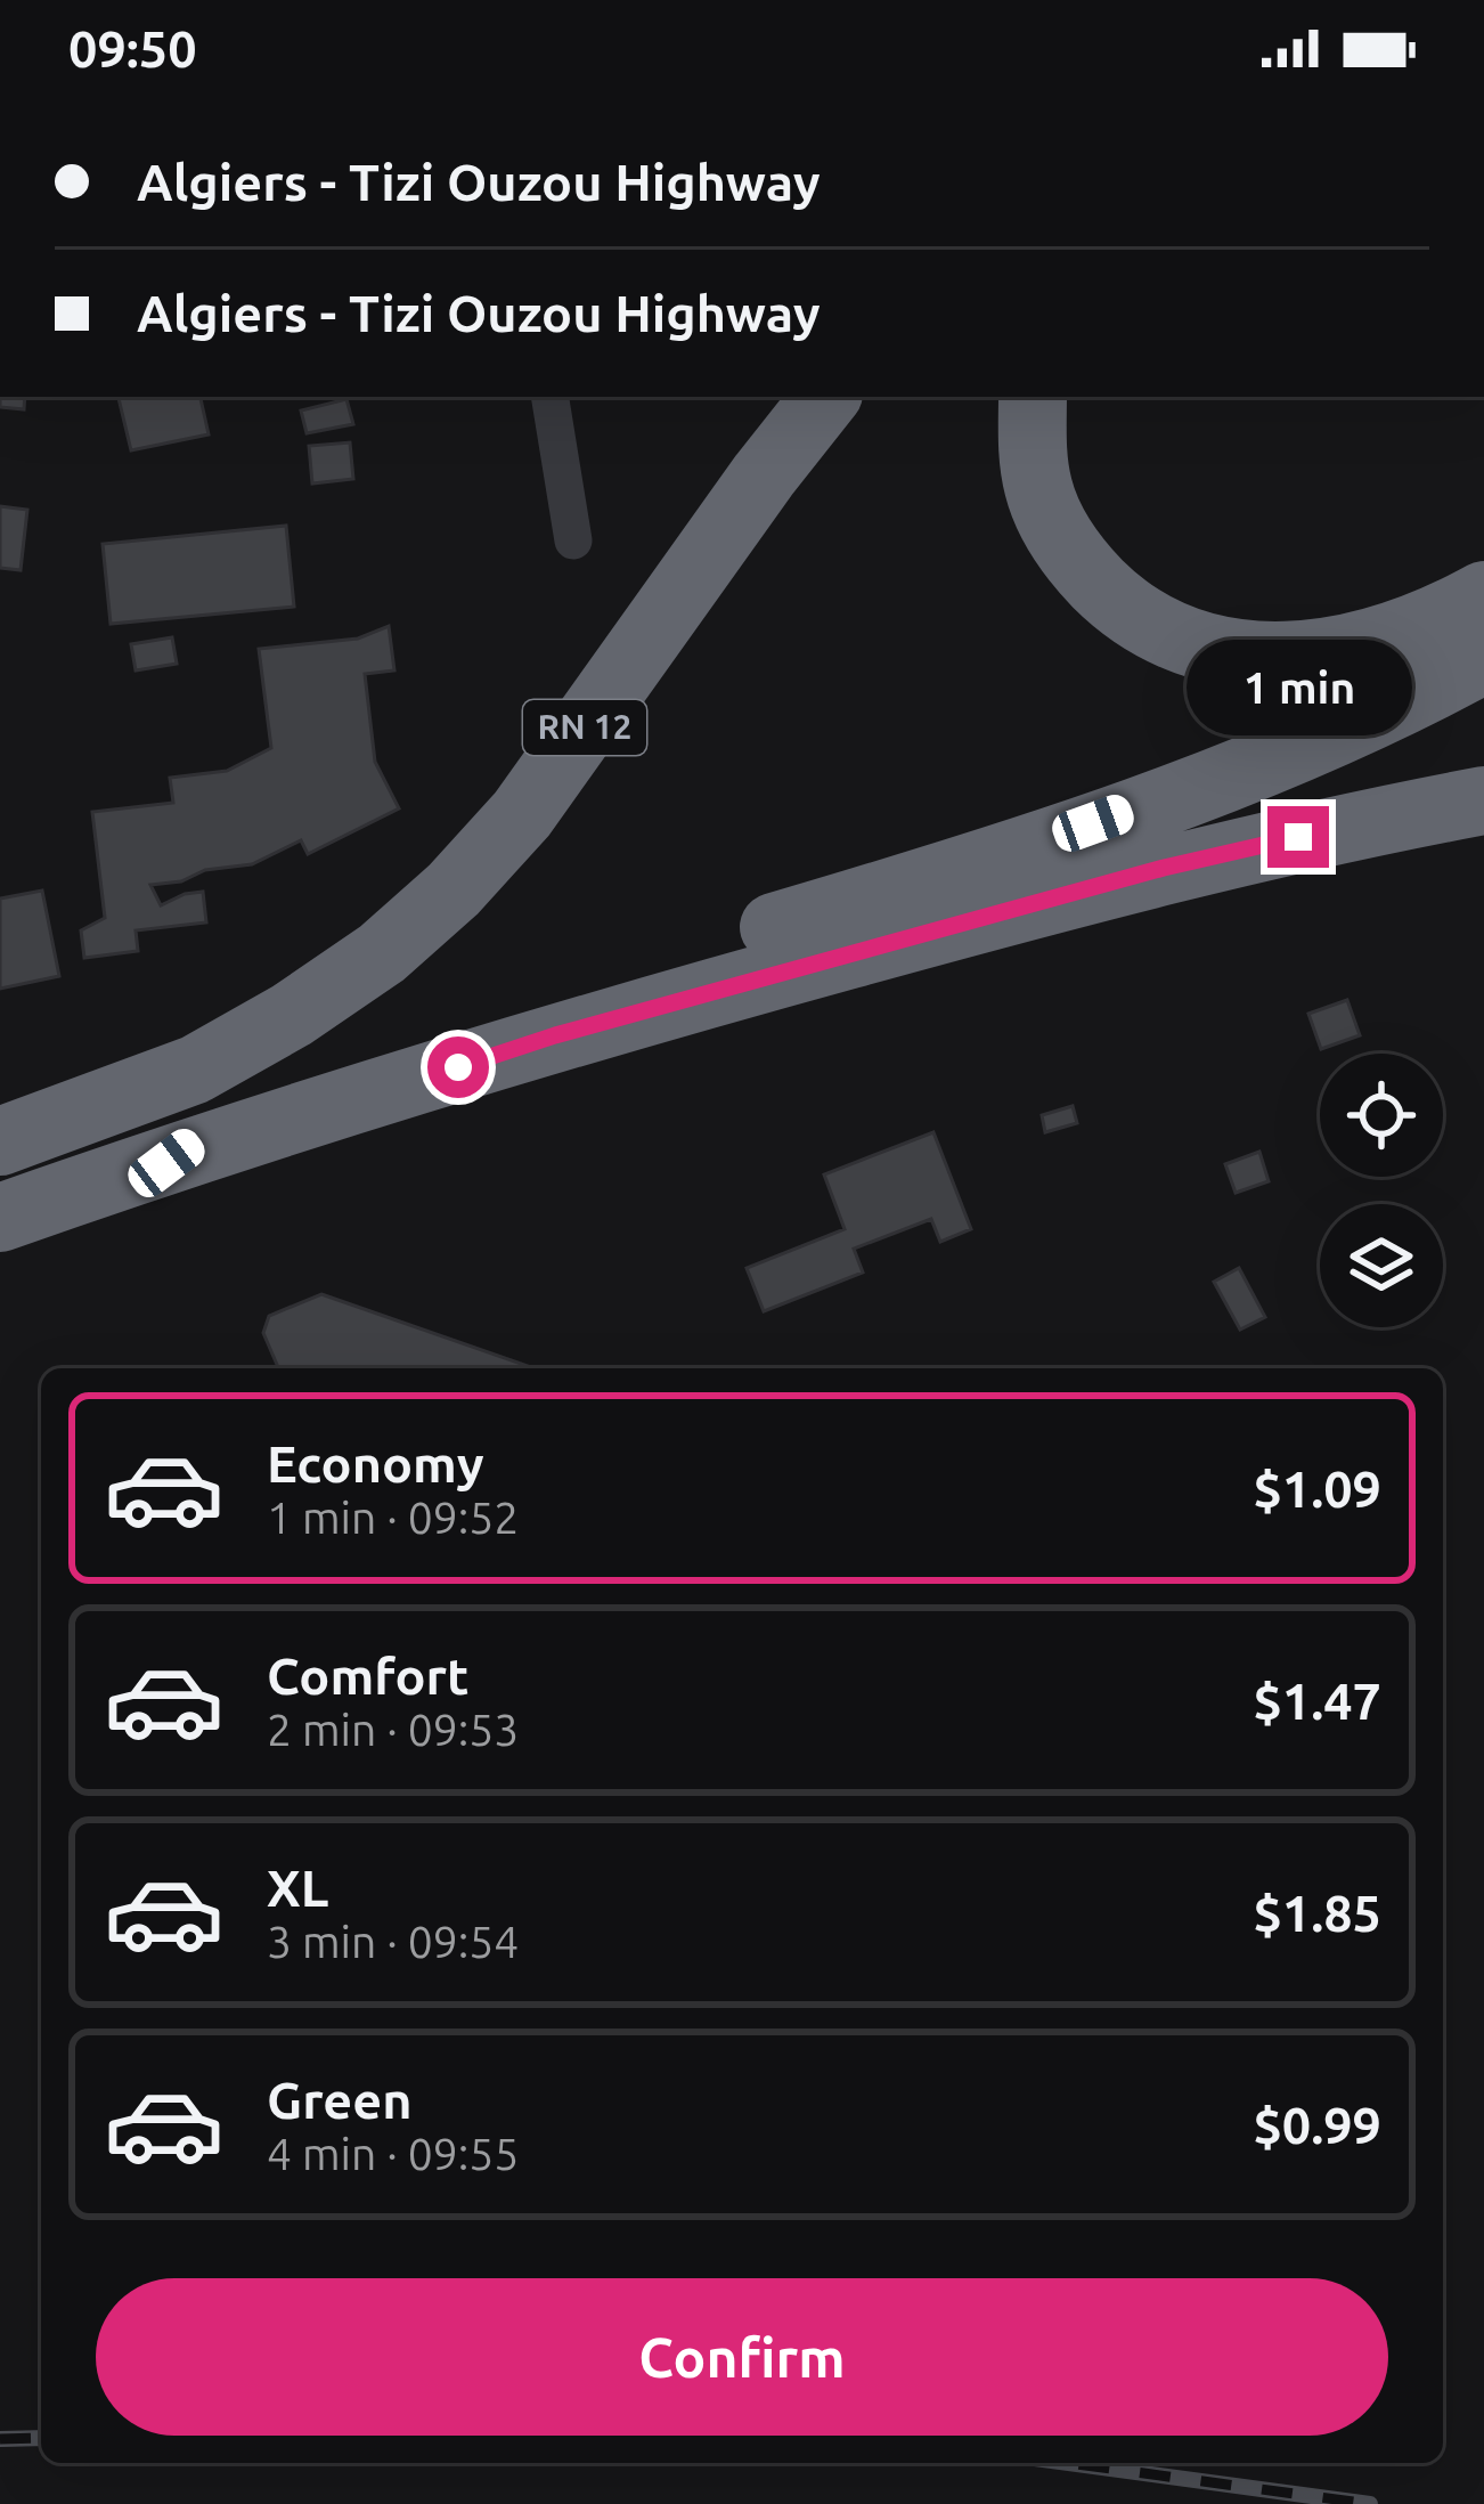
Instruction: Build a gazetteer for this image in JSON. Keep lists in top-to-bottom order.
{
  "streets": {
    "highway": ["RN 12"]
  },
  "page": {
    "status": "09:50",
    "banner": ["Algiers - Tizi Ouzou Highway", "Algiers - Tizi Ouzou Highway"],
    "bubble": "1 min",
    "list": [
      {
        "name": "Economy",
        "note": "1 min · 09:52",
        "value": "$1.09"
      },
      {
        "name": "Comfort",
        "note": "2 min · 09:53",
        "value": "$1.47"
      },
      {
        "name": "XL",
        "note": "3 min · 09:54",
        "value": "$1.85"
      },
      {
        "name": "Green",
        "note": "4 min · 09:55",
        "value": "$0.99"
      }
    ],
    "buttons": "Confirm"
  }
}
